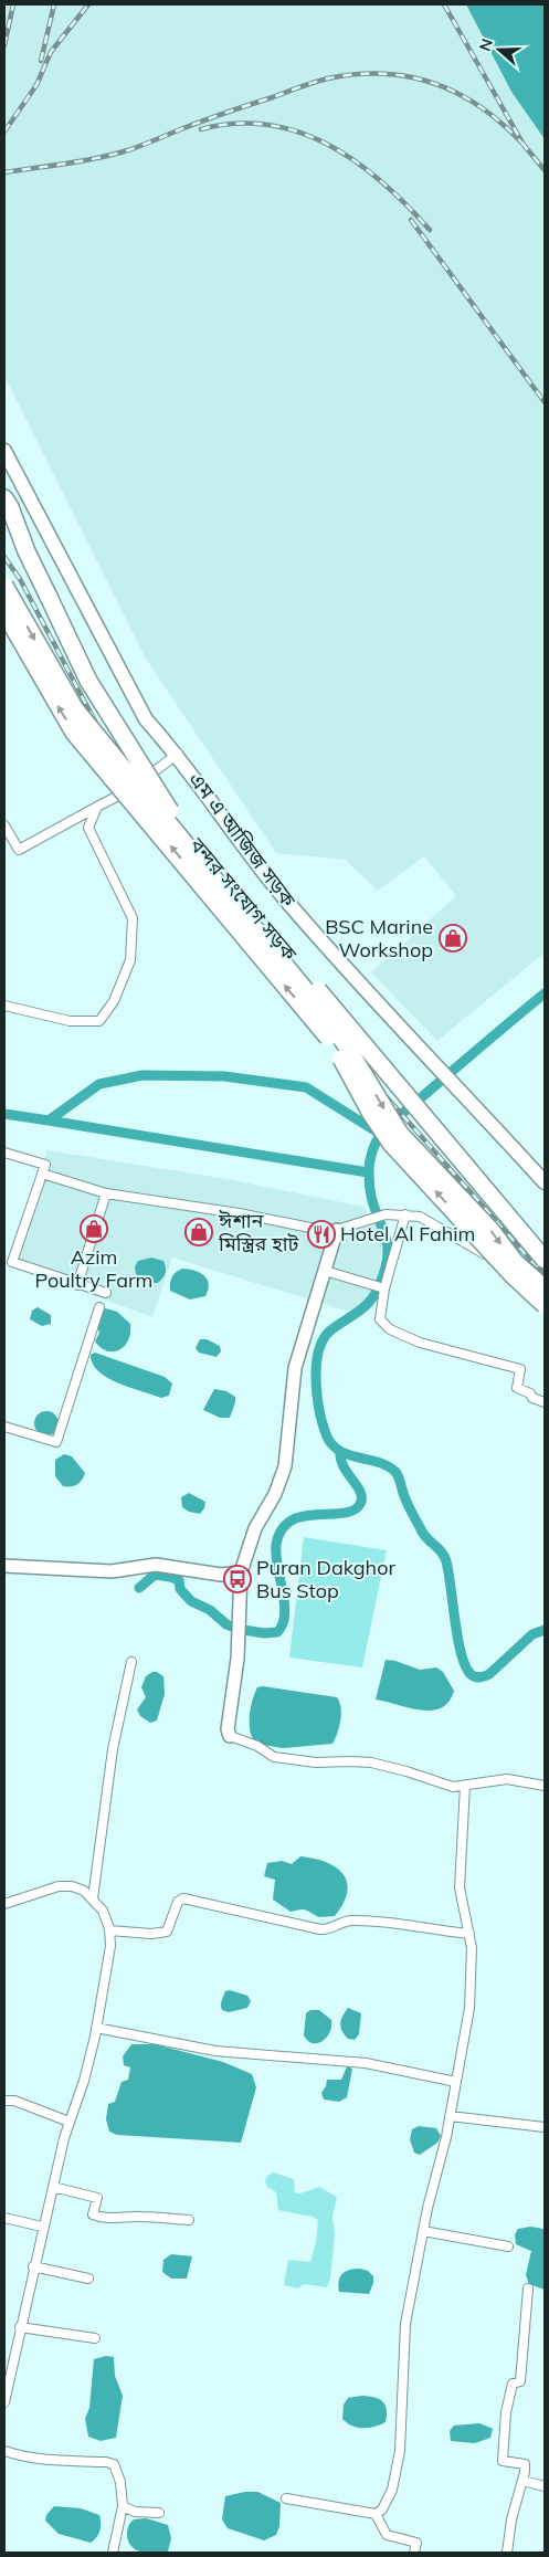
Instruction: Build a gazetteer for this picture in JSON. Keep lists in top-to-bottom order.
{
  "streets": {
    "highway": ["বন্দর সংযোগ সড়ক"],
    "main road": ["এম এ আজিজ সড়ক"]
  },
  "places": {
    "shop": ["BSC Marine Workshop", "Azim Poultry Farm", "ঈশান মিস্ত্রির হাট"],
    "restaurant": ["Hotel Al Fahim"],
    "bus stop": ["Puran Dakghor Bus Stop"]
  },
  "north": "left"
}
